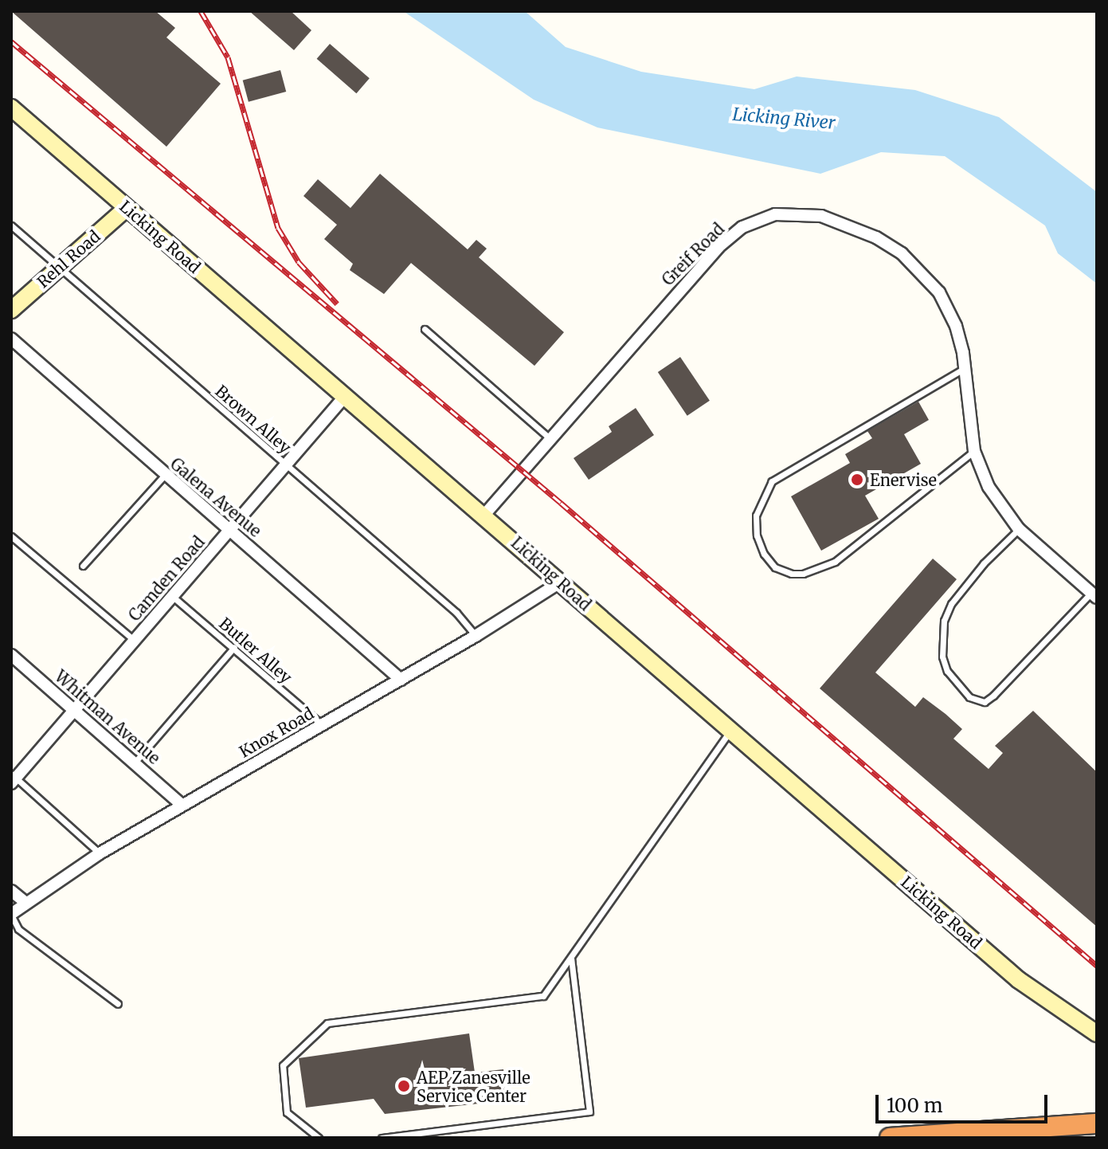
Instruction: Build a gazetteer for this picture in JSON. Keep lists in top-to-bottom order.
{
  "streets": {
    "street": [
      "Licking Road",
      "Greif Road",
      "Rehl Road",
      "Galena Avenue",
      "Camden Road",
      "Whitman Avenue",
      "Knox Road"
    ],
    "lane": ["Brown Alley", "Butler Alley"]
  },
  "crossings": [
    ["Licking Road", "Greif Road"],
    ["Licking Road", "Rehl Road"],
    ["Licking Road", "Camden Road"],
    ["Licking Road", "Knox Road"],
    ["Rehl Road", "Brown Alley"],
    ["Brown Alley", "Camden Road"],
    ["Brown Alley", "Knox Road"],
    ["Galena Avenue", "Camden Road"],
    ["Galena Avenue", "Knox Road"],
    ["Camden Road", "Butler Alley"],
    ["Camden Road", "Whitman Avenue"],
    ["Butler Alley", "Knox Road"],
    ["Whitman Avenue", "Knox Road"]
  ],
  "water": ["Licking River"],
  "places": ["Enervise", "AEP Zanesville Service Center"],
  "scale_bar": "100 m"
}
